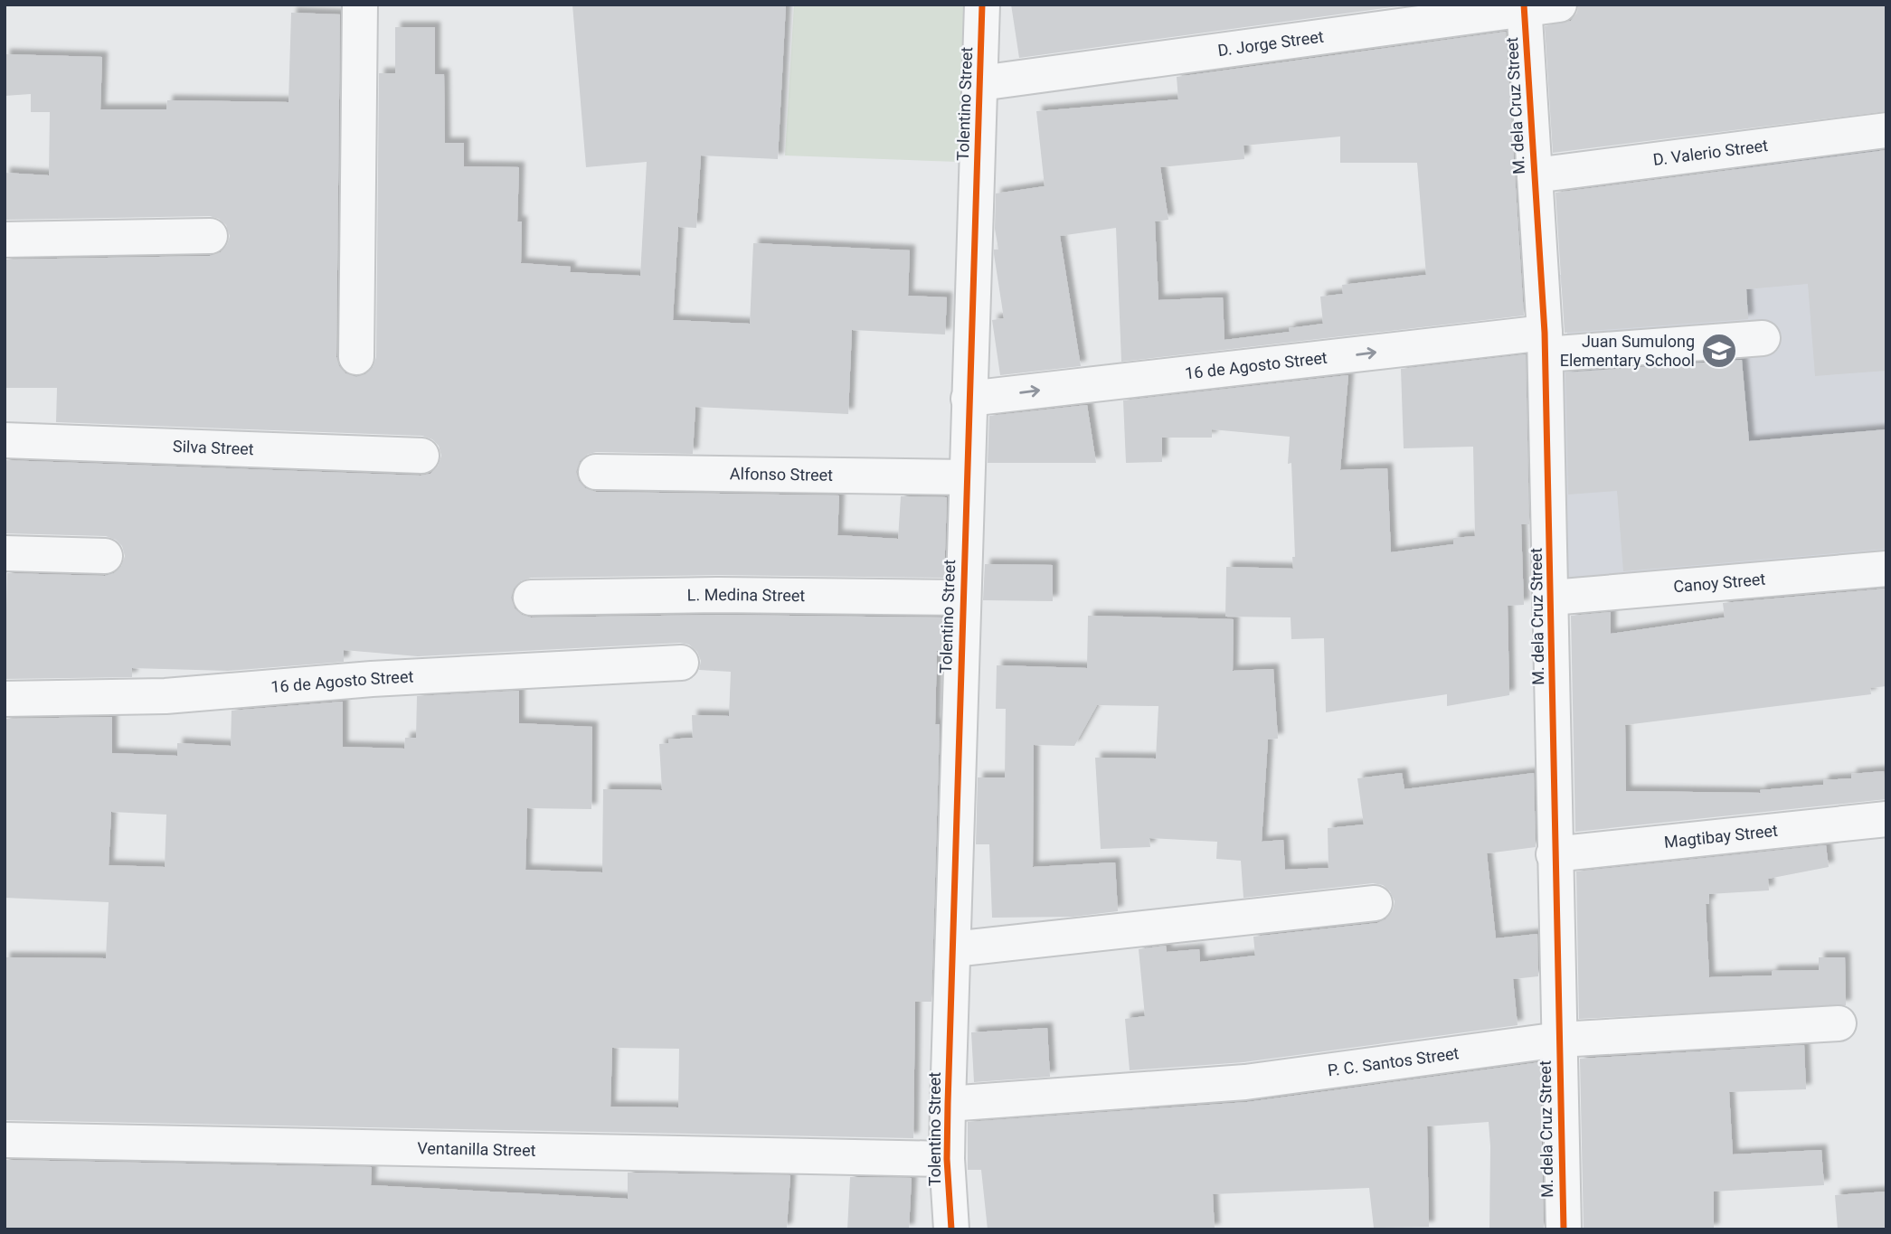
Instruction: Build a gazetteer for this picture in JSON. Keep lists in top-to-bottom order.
{
  "streets": {
    "street": [
      "D. Jorge Street",
      "Tolentino Street",
      "M. dela Cruz Street",
      "D. Valerio Street",
      "16 de Agosto Street",
      "Silva Street",
      "Alfonso Street",
      "Canoy Street",
      "L. Medina Street",
      "Magtibay Street",
      "P. C. Santos Street",
      "Ventanilla Street"
    ]
  },
  "crossings": [
    ["D. Jorge Street", "Tolentino Street"],
    ["D. Jorge Street", "M. dela Cruz Street"],
    ["Tolentino Street", "16 de Agosto Street"],
    ["Tolentino Street", "Alfonso Street"],
    ["Tolentino Street", "L. Medina Street"],
    ["Tolentino Street", "P. C. Santos Street"],
    ["Tolentino Street", "Ventanilla Street"],
    ["M. dela Cruz Street", "D. Valerio Street"],
    ["M. dela Cruz Street", "16 de Agosto Street"],
    ["M. dela Cruz Street", "Canoy Street"],
    ["M. dela Cruz Street", "Magtibay Street"],
    ["M. dela Cruz Street", "P. C. Santos Street"]
  ],
  "one_way": ["16 de Agosto Street"],
  "places": {
    "school or university": ["Juan Sumulong Elementary School"]
  }
}
